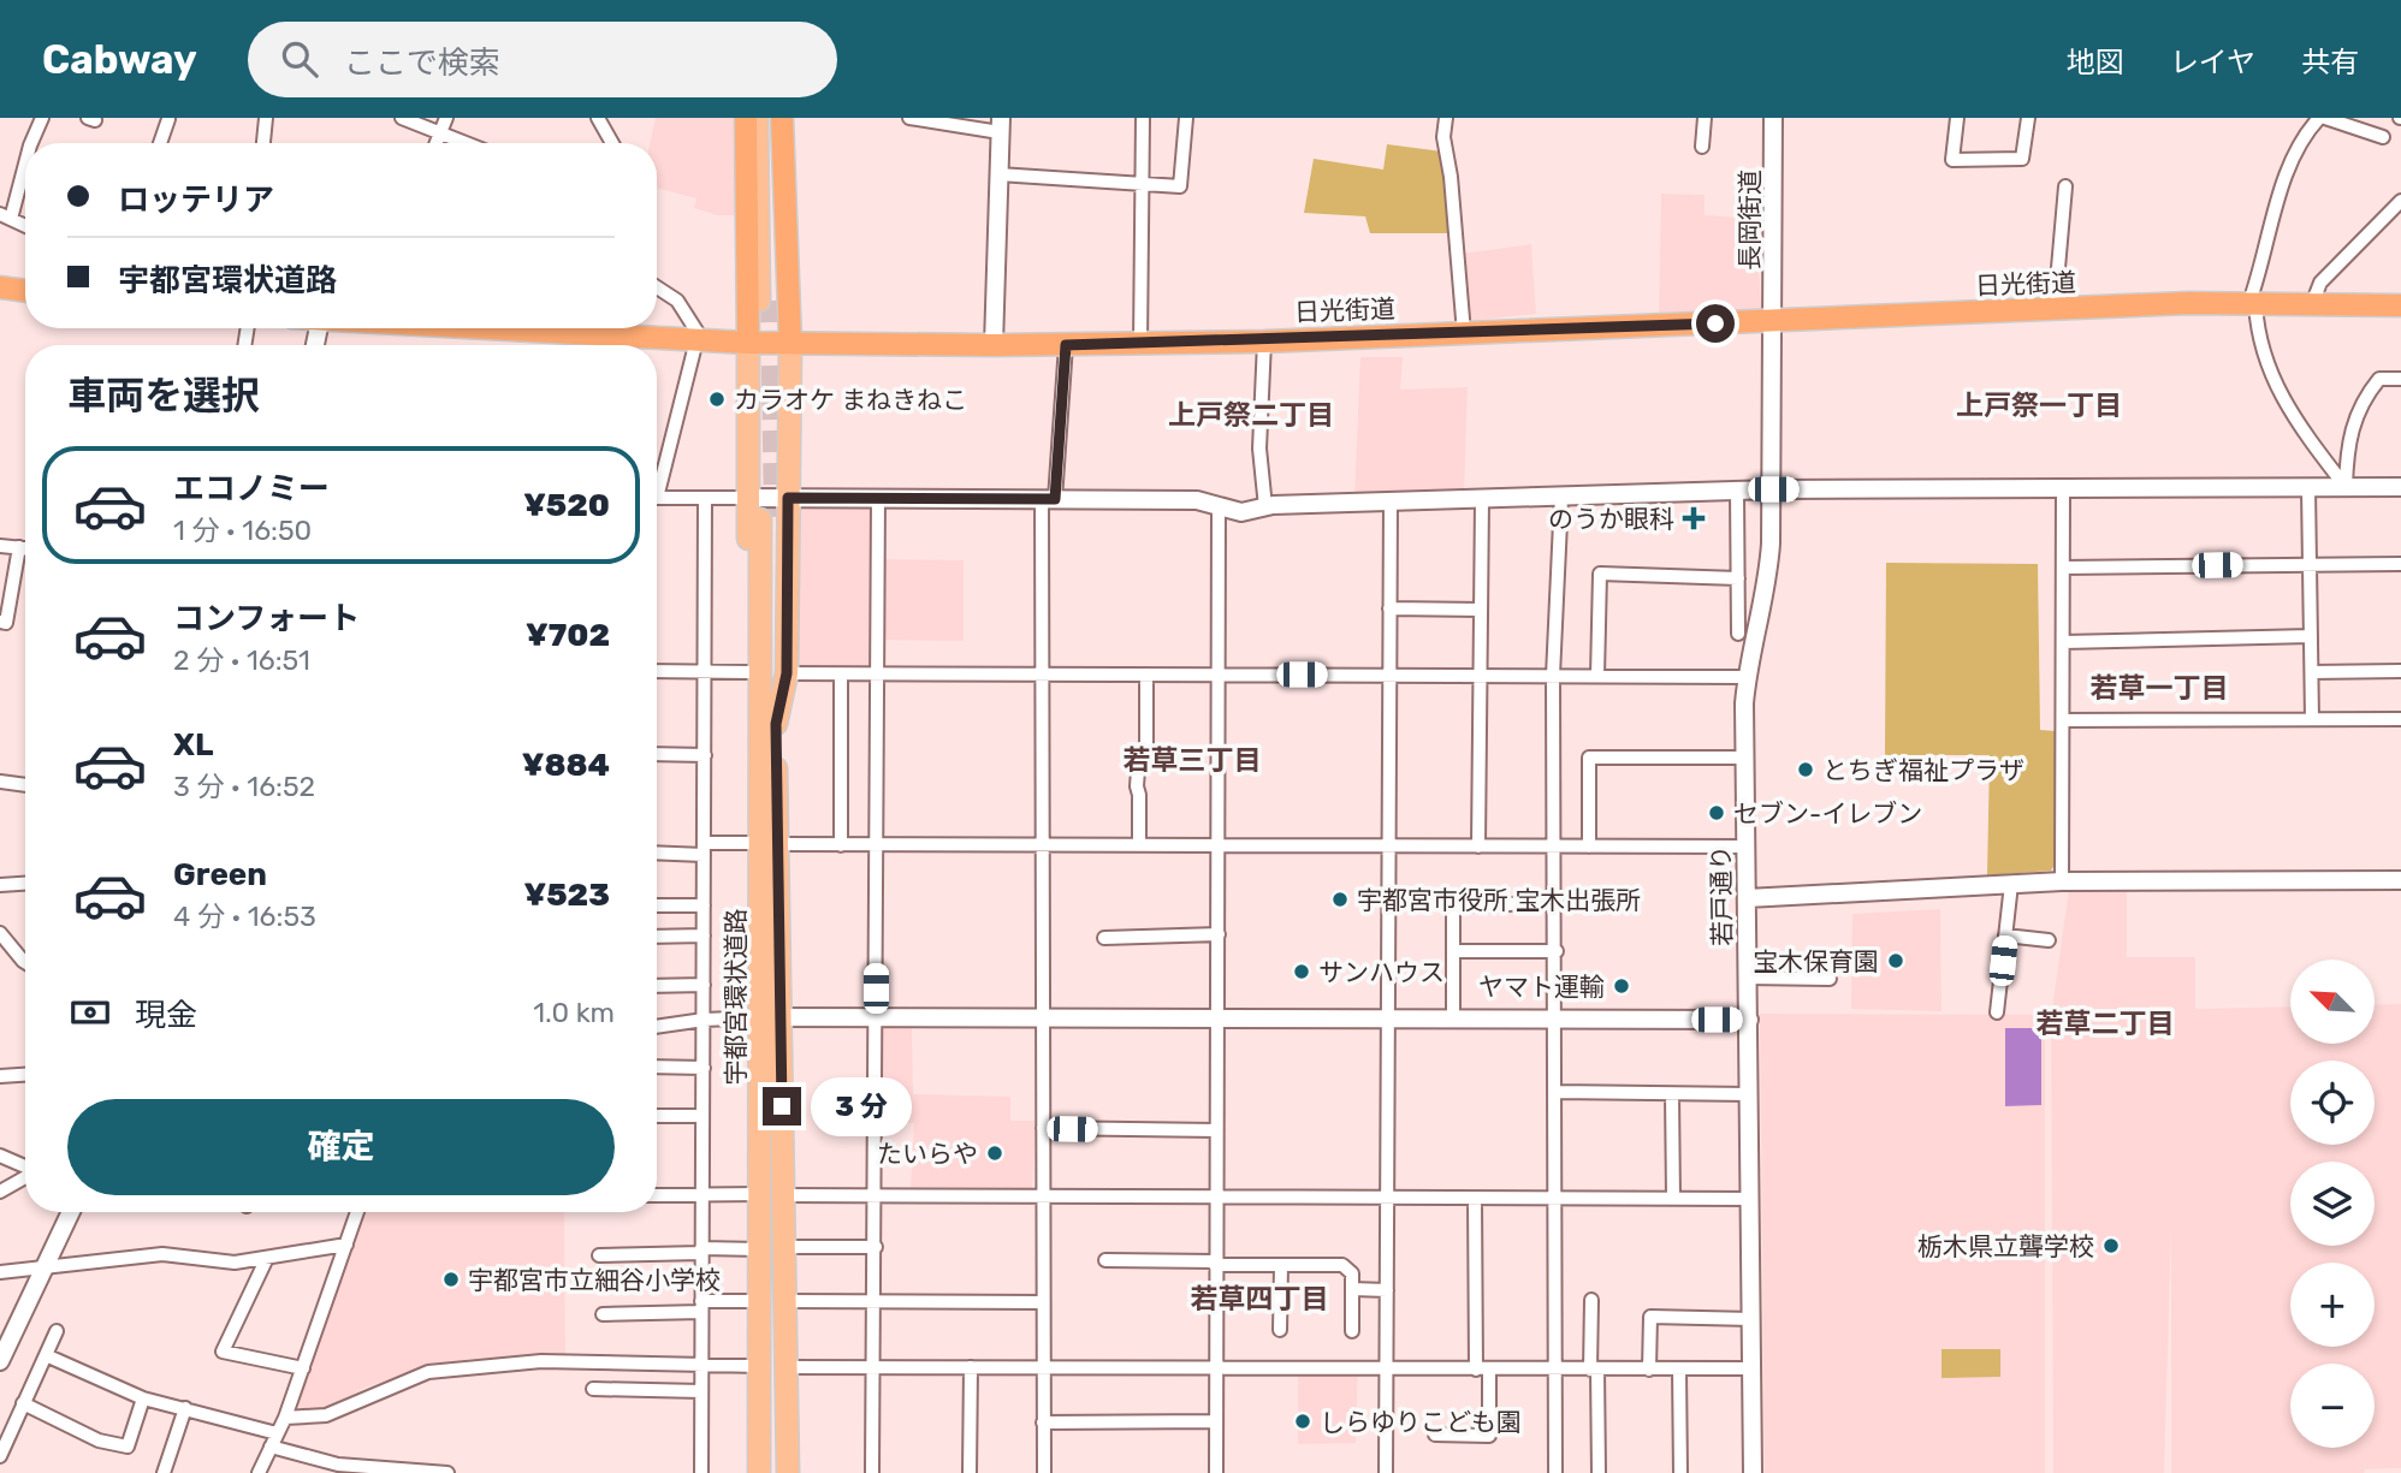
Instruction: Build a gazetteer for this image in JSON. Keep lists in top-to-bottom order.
{
  "streets": {
    "highway": ["日光街道"],
    "main road": ["宇都宮環状道路"],
    "street": ["長岡街道", "若戸通り"]
  },
  "crossings": [
    ["長岡街道", "日光街道"],
    ["長岡街道", "若戸通り"],
    ["日光街道", "若戸通り"]
  ],
  "districts": [
    "上戸祭一丁目",
    "上戸祭二丁目",
    "若草一丁目",
    "若草三丁目",
    "若草二丁目",
    "若草四丁目"
  ],
  "places": {
    "other": [
      "カラオケ まねきねこ",
      "とちぎ福祉プラザ",
      "セブン-イレブン",
      "宇都宮市役所 宝木出張所",
      "宝木保育園",
      "サンハウス",
      "ヤマト運輸",
      "たいらや",
      "栃木県立聾学校",
      "宇都宮市立細谷小学校",
      "しらゆりこども園"
    ],
    "health": ["のうか眼科"]
  },
  "north": "top left",
  "page": {
    "header": "Cabway",
    "search": "ここで検索",
    "nav": ["地図", "レイヤ", "共有"],
    "banner": ["ロッテリア", "宇都宮環状道路"],
    "heading": "車両を選択",
    "list": [
      {
        "name": "エコノミー",
        "note": "1 分 · 16:50",
        "value": "¥520"
      },
      {
        "name": "コンフォート",
        "note": "2 分 · 16:51",
        "value": "¥702"
      },
      {
        "name": "XL",
        "note": "3 分 · 16:52",
        "value": "¥884"
      },
      {
        "name": "Green",
        "note": "4 分 · 16:53",
        "value": "¥523"
      }
    ],
    "map_buttons": ["+", "−"],
    "pay": ["現金", "1.0 km"],
    "bubble": "3 分",
    "buttons": "確定"
  }
}
